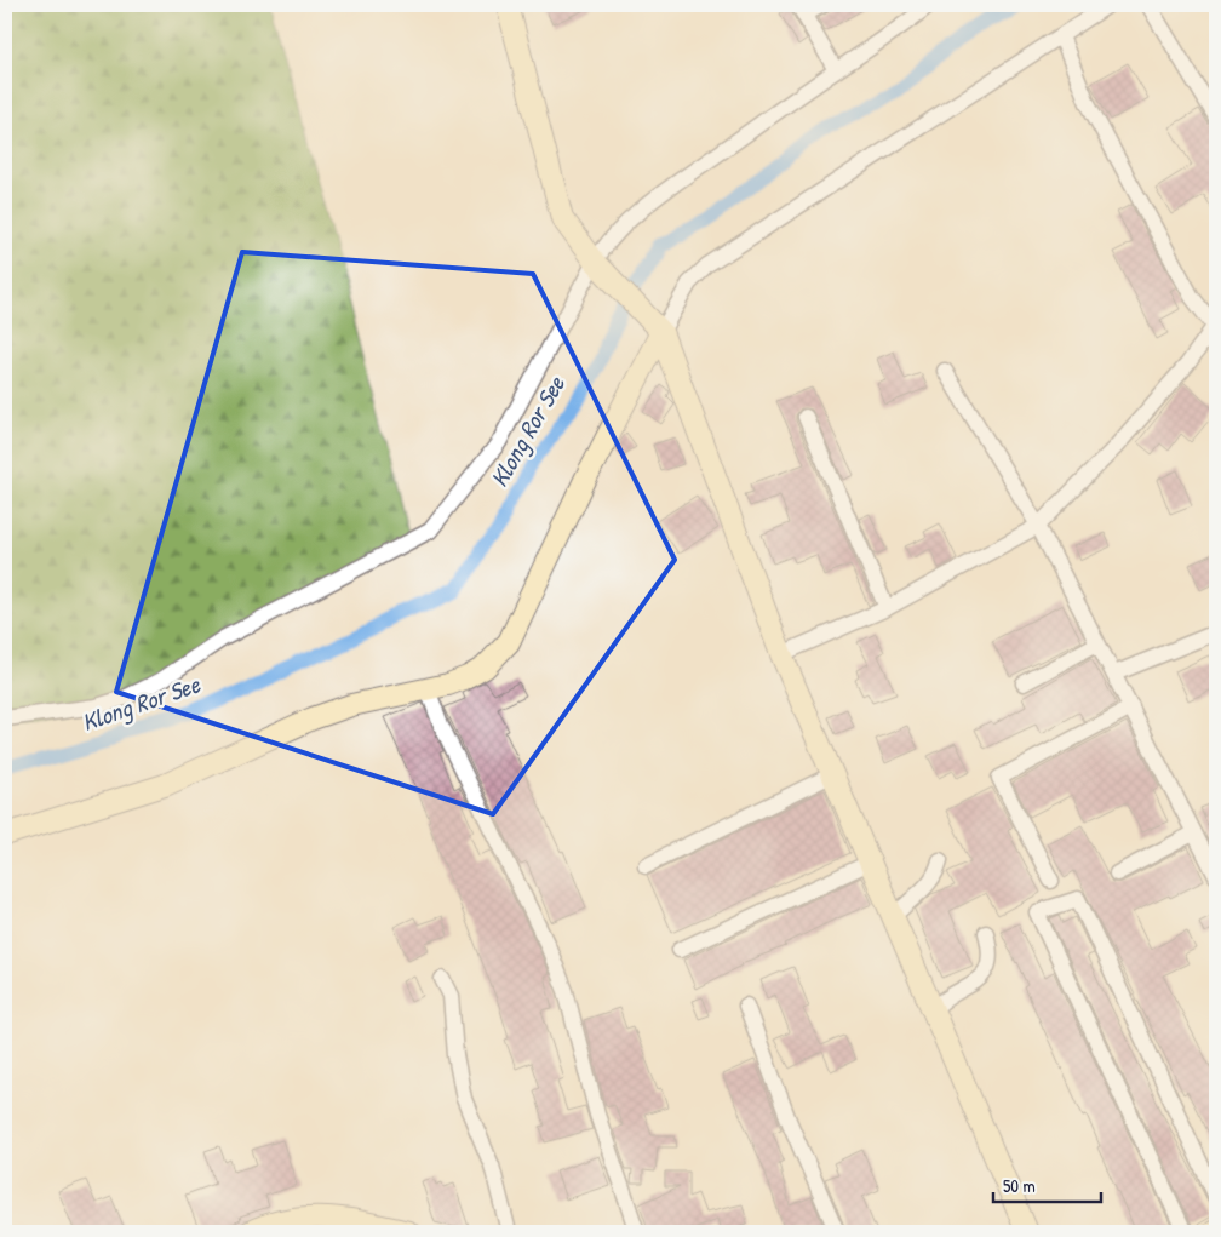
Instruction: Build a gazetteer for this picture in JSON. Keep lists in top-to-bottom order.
{
  "water": ["Klong Ror See"],
  "scale_bar": "50 m"
}
